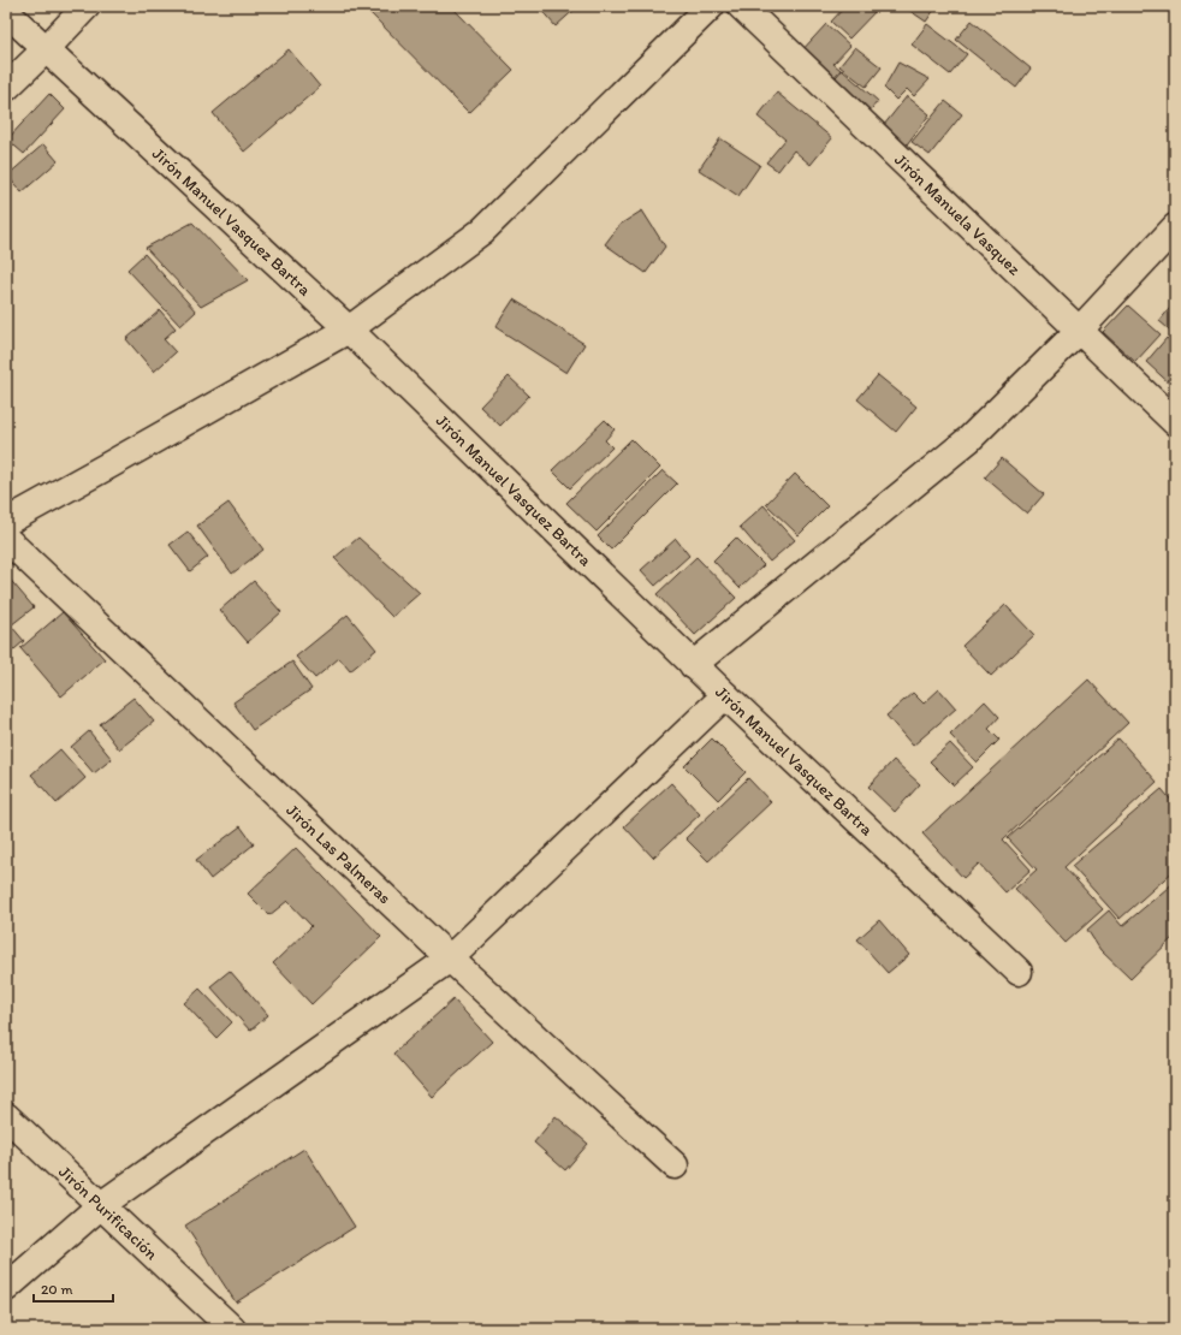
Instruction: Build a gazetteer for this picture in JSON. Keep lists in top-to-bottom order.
{
  "streets": {
    "main road": [
      "Jirón Manuela Vasquez",
      "Jirón Manuel Vasquez Bartra",
      "Jirón Las Palmeras",
      "Jirón Purificación"
    ]
  },
  "scale_bar": "20 m"
}
